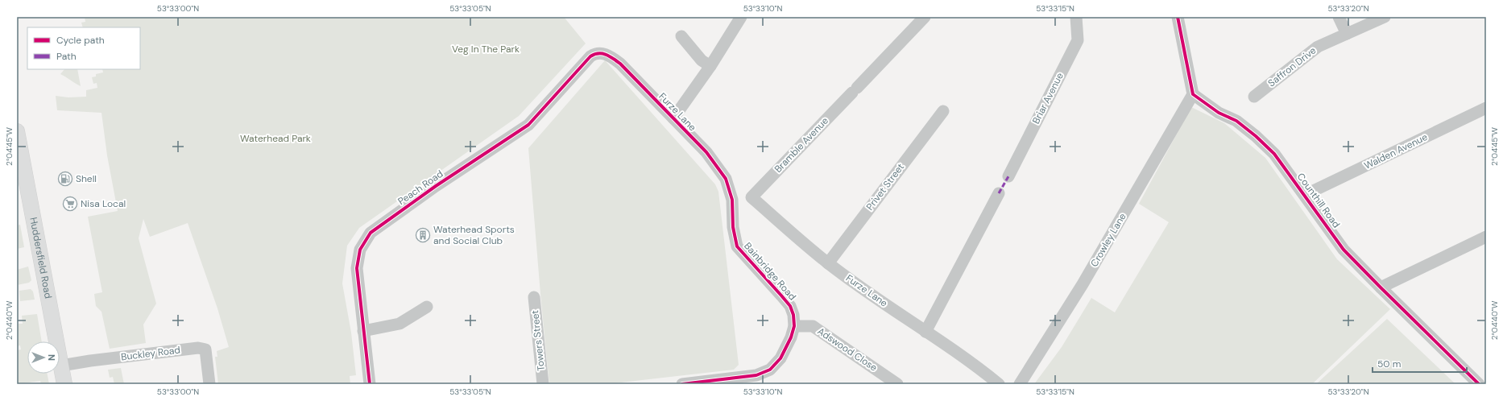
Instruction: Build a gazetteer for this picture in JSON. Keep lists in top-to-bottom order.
{
  "streets": {
    "main road": ["Huddersfield Road"],
    "street": [
      "Saffron Drive",
      "Briar Avenue",
      "Furze Lane",
      "Bramble Avenue",
      "Walden Avenue",
      "Privet Street",
      "Peach Road",
      "Counthill Road",
      "Crowley Lane",
      "Bainbridge Road",
      "Towers Street",
      "Adswood Close",
      "Buckley Road"
    ]
  },
  "crossings": [
    ["Furze Lane", "Bramble Avenue"],
    ["Furze Lane", "Privet Street"],
    ["Furze Lane", "Peach Road"],
    ["Furze Lane", "Bainbridge Road"],
    ["Walden Avenue", "Counthill Road"],
    ["Counthill Road", "Crowley Lane"],
    ["Huddersfield Road", "Buckley Road"],
    ["Bainbridge Road", "Adswood Close"]
  ],
  "parks": ["Veg In The Park", "Waterhead Park"],
  "places": {
    "fuel station": ["Shell"],
    "supermarket": ["Nisa Local"],
    "building": ["Waterhead Sports and Social Club"]
  },
  "legend": ["Cycle path", "Path"],
  "scale_bar": "50 m",
  "north": "right",
  "coordinates": [
    "53°33'00\"N",
    "53°33'05\"N",
    "53°33'10\"N",
    "53°33'15\"N",
    "53°33'20\"N",
    "2°04'45\"W",
    "2°04'40\"W"
  ]
}
